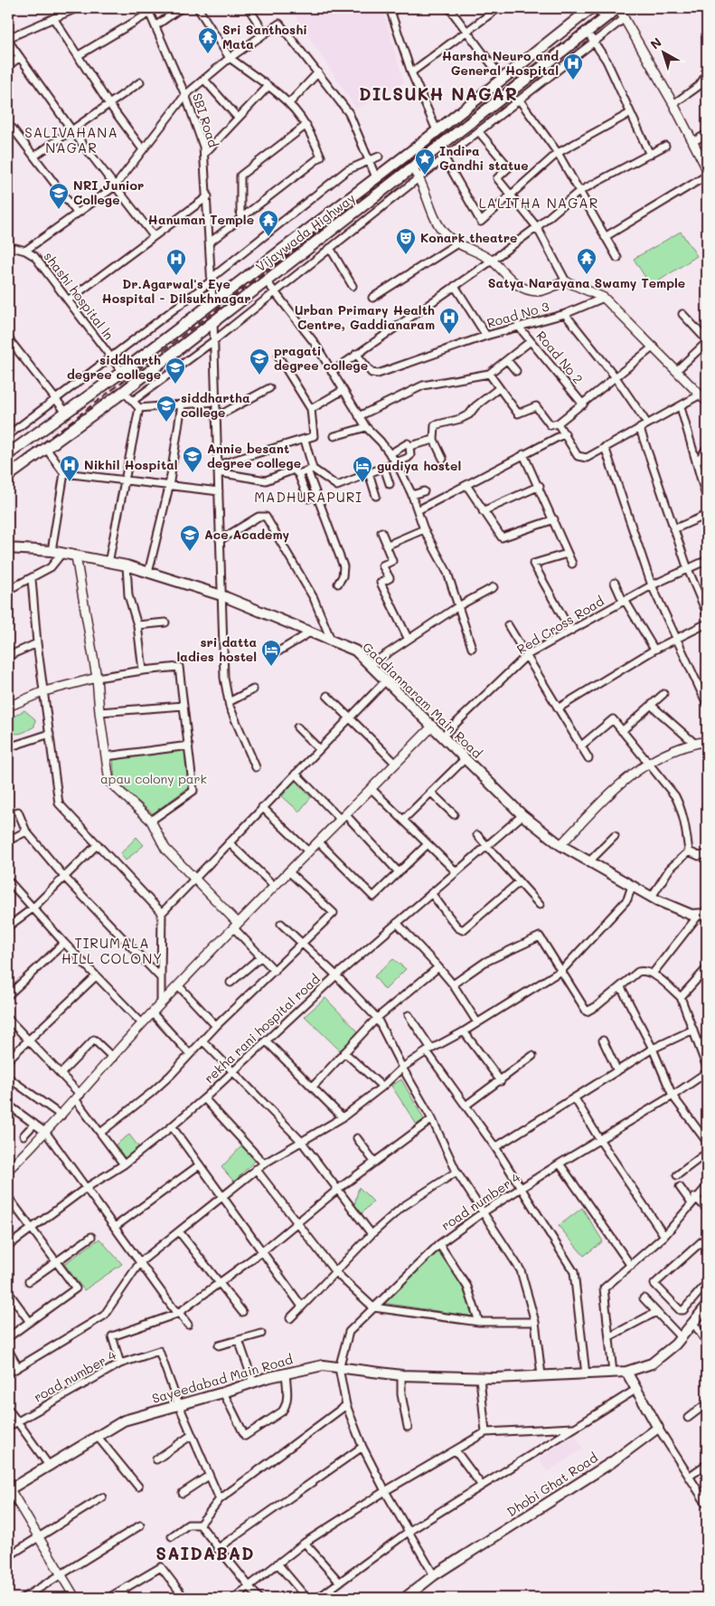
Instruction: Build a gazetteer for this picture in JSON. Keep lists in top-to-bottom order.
{
  "streets": {
    "highway": ["Vijaywada Highway"],
    "main road": ["Gaddiannaram Main Road", "Sayeedabad Main Road", "Dhobi Ghat Road"],
    "street": [
      "SBI Road",
      "shashi hospital ln",
      "Road No 3",
      "Road No 2",
      "Red Cross Road",
      "rekha rani hospital road",
      "road number 4"
    ]
  },
  "crossings": [
    ["SBI Road", "Vijaywada Highway"],
    ["Vijaywada Highway", "shashi hospital ln"],
    ["Road No 3", "Road No 2"],
    ["Red Cross Road", "Gaddiannaram Main Road"],
    ["Gaddiannaram Main Road", "rekha rani hospital road"],
    ["road number 4", "Sayeedabad Main Road"],
    ["road number 4", "Dhobi Ghat Road"]
  ],
  "districts": [
    "DILSUKH NAGAR",
    "SALIVAHANA NAGAR",
    "LALITHA NAGAR",
    "MADHURAPURI",
    "TIRUMALA HILL COLONY",
    "SAIDABAD"
  ],
  "parks": ["apau colony park"],
  "places": {
    "temple": ["Sri Santhoshi Mata", "Hanuman Temple", "Satya Narayana Swamy Temple"],
    "hospital": [
      "Harsha Neuro and General Hospital",
      "Dr.Agarwal's Eye Hospital - Dilsukhnagar",
      "Urban Primary Health Centre, Gaddianaram",
      "Nikhil Hospital"
    ],
    "place": ["Indira Gandhi statue"],
    "school or university": [
      "NRI Junior College",
      "pragati degree college",
      "siddharth degree college",
      "siddhartha college",
      "Annie besant degree college",
      "Ace Academy"
    ],
    "theatre": ["Konark theatre"],
    "hotel": ["gudiya hostel", "sri datta ladies hostel"]
  },
  "north": "top left"
}
